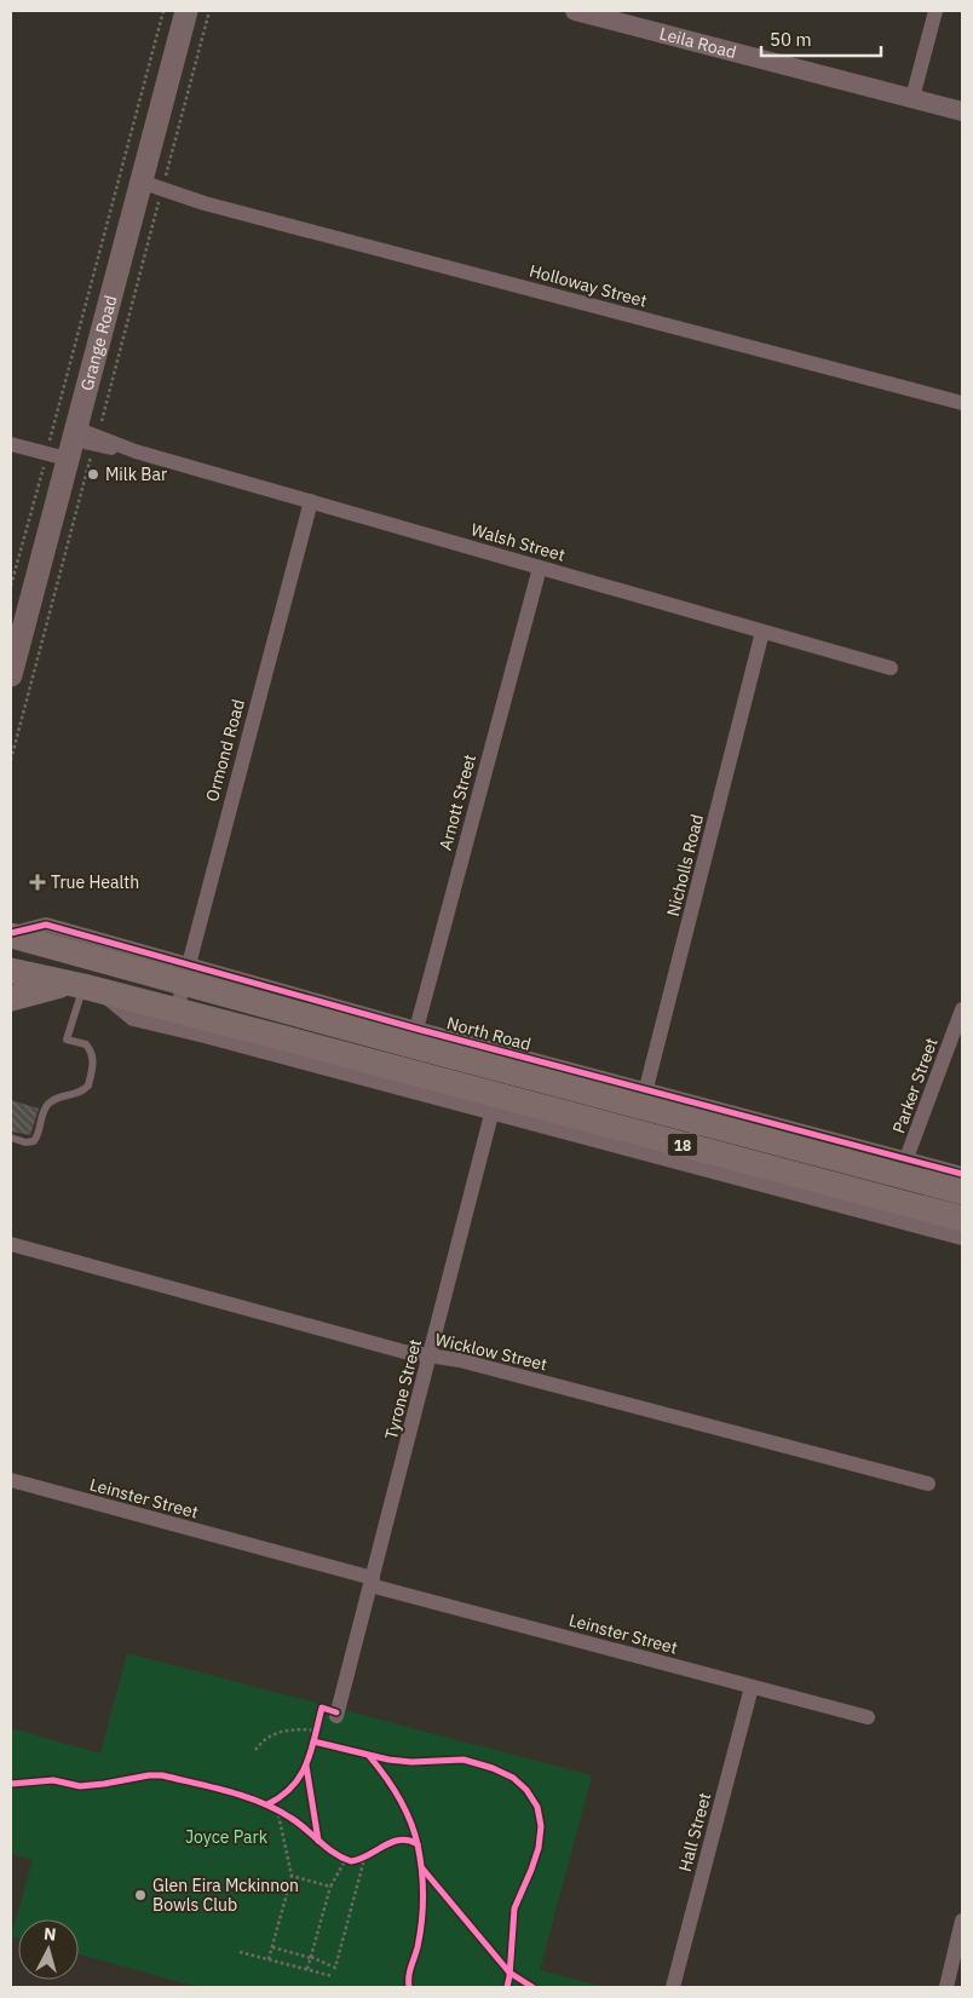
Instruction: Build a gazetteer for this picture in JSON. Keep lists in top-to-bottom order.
{
  "streets": {
    "highway": ["North Road", "18"],
    "main road": ["Grange Road"],
    "street": [
      "Leila Road",
      "Holloway Street",
      "Walsh Street",
      "Ormond Road",
      "Arnott Street",
      "Nicholls Road",
      "Parker Street",
      "Wicklow Street",
      "Tyrone Street",
      "Leinster Street",
      "Hall Street"
    ]
  },
  "crossings": [
    ["Holloway Street", "Grange Road"],
    ["Grange Road", "Walsh Street"],
    ["Walsh Street", "Ormond Road"],
    ["Walsh Street", "Arnott Street"],
    ["Walsh Street", "Nicholls Road"],
    ["Ormond Road", "North Road"],
    ["Ormond Road", "18"],
    ["Arnott Street", "North Road"],
    ["Nicholls Road", "North Road"],
    ["North Road", "Parker Street"],
    ["North Road", "Tyrone Street"],
    ["Parker Street", "18"],
    ["18", "Tyrone Street"],
    ["Wicklow Street", "Tyrone Street"],
    ["Tyrone Street", "Leinster Street"],
    ["Leinster Street", "Hall Street"]
  ],
  "parks": ["Joyce Park"],
  "places": {
    "other": ["Milk Bar", "Glen Eira Mckinnon Bowls Club"],
    "health": ["True Health"]
  },
  "scale_bar": "50 m",
  "north": "top"
}
